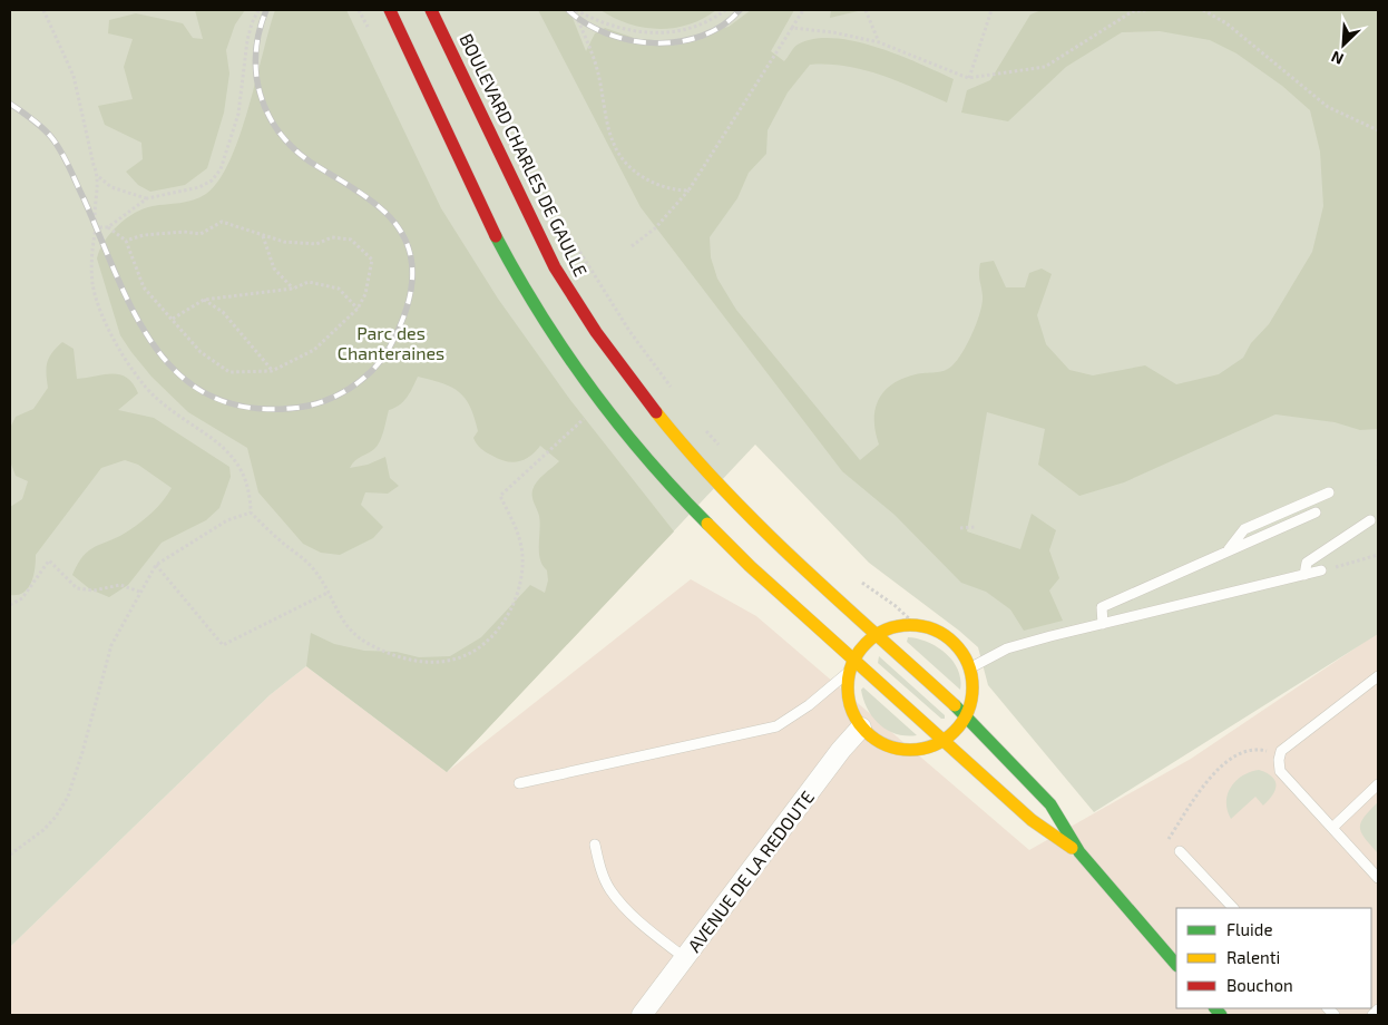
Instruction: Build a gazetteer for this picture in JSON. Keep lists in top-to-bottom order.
{
  "streets": {
    "main road": ["BOULEVARD CHARLES DE GAULLE"],
    "street": ["AVENUE DE LA REDOUTE"]
  },
  "parks": ["Parc des Chanteraines"],
  "legend": ["Fluide", "Ralenti", "Bouchon"],
  "north": "bottom left"
}
